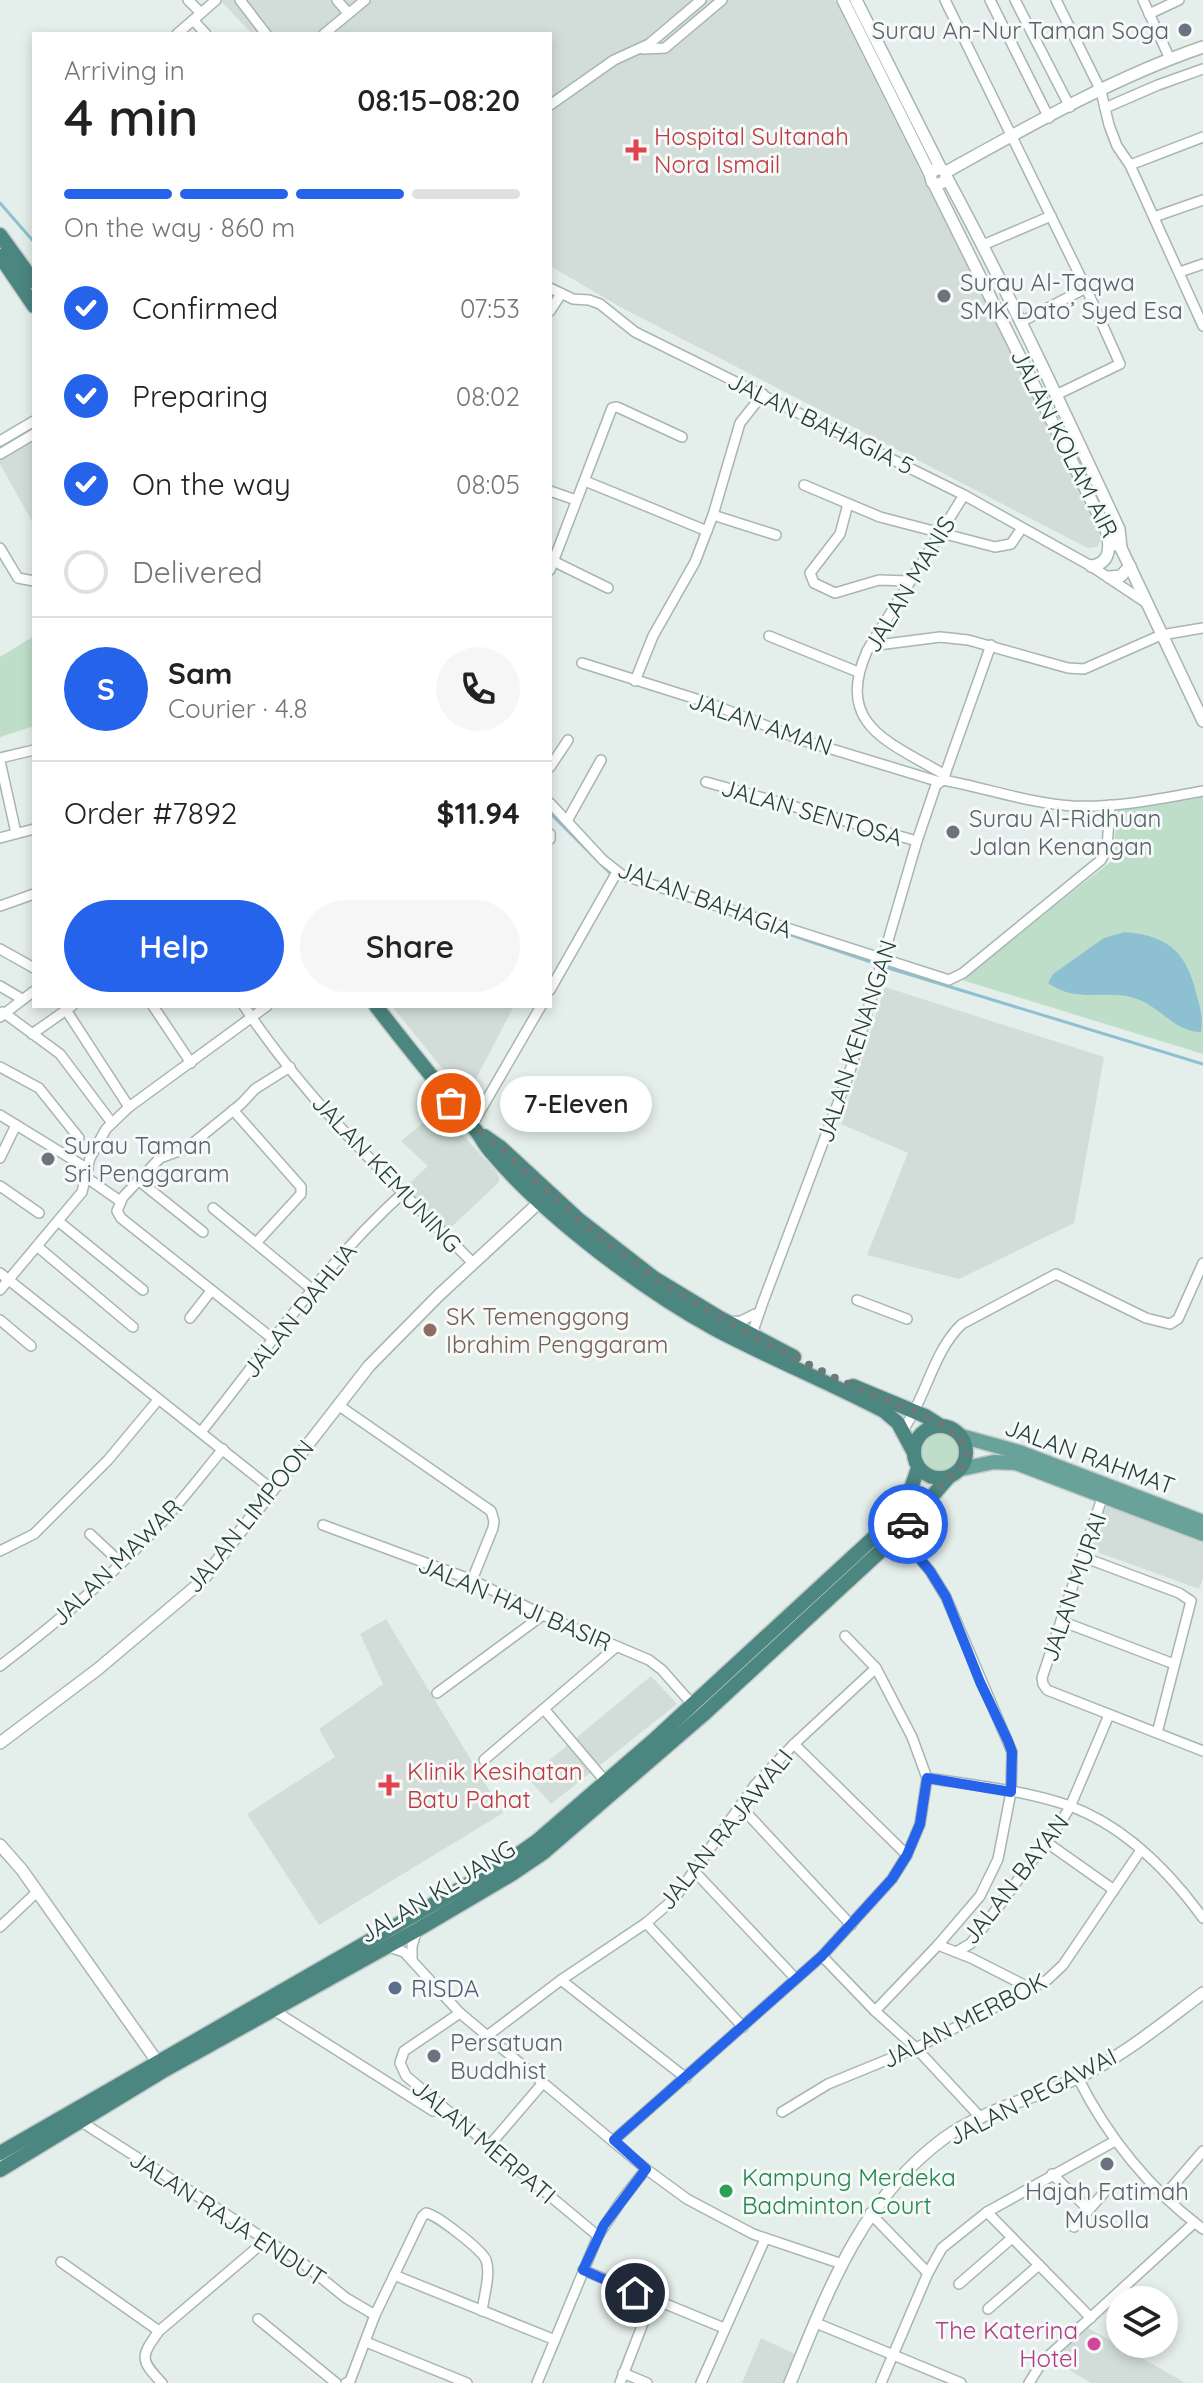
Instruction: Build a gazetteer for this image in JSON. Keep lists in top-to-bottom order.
{
  "streets": {
    "highway": ["JALAN KLUANG"],
    "main road": ["JALAN RAHMAT"],
    "street": [
      "JALAN BAHAGIA 5",
      "JALAN KOLAM AIR",
      "JALAN MANIS",
      "JALAN AMAN",
      "JALAN SENTOSA",
      "JALAN BAHAGIA",
      "JALAN KENANGAN",
      "JALAN KEMUNING",
      "JALAN DAHLIA",
      "JALAN LIMPOON",
      "JALAN MAWAR",
      "JALAN MURAI",
      "JALAN HAJI BASIR",
      "JALAN RAJAWALI",
      "JALAN BAYAN",
      "JALAN MERBOK",
      "JALAN PEGAWAI",
      "JALAN MERPATI",
      "JALAN RAJA ENDUT"
    ]
  },
  "crossings": [
    ["JALAN BAHAGIA 5", "JALAN MANIS"],
    ["JALAN MANIS", "JALAN AMAN"],
    ["JALAN MANIS", "JALAN KENANGAN"],
    ["JALAN AMAN", "JALAN KENANGAN"],
    ["JALAN SENTOSA", "JALAN KENANGAN"],
    ["JALAN BAHAGIA", "JALAN KENANGAN"],
    ["JALAN KEMUNING", "JALAN DAHLIA"],
    ["JALAN KEMUNING", "JALAN LIMPOON"],
    ["JALAN RAHMAT", "JALAN MURAI"],
    ["JALAN RAHMAT", "JALAN KLUANG"],
    ["JALAN MURAI", "JALAN BAYAN"],
    ["JALAN HAJI BASIR", "JALAN KLUANG"],
    ["JALAN KLUANG", "JALAN RAJA ENDUT"]
  ],
  "places": {
    "other": [
      "Surau An-Nur Taman Soga",
      "Surau Al-Taqwa SMK Dato’ Syed Esa",
      "Surau Al-Ridhuan Jalan Kenangan",
      "7-Eleven",
      "Surau Taman Sri Penggaram",
      "SK Temenggong Ibrahim Penggaram",
      "RISDA",
      "Persatuan Buddhist",
      "Hajah Fatimah Musolla",
      "Kampung Merdeka Badminton Court",
      "The Katerina Hotel"
    ],
    "health": ["Hospital Sultanah Nora Ismail", "Klinik Kesihatan Batu Pahat"]
  },
  "page": {
    "heading": ["4 min", "Arriving in", "08:15–08:20"],
    "panel": [
      "Sam",
      "Courier · 4.8",
      "Order #7892",
      "$11.94"
    ],
    "bar": "On the way · 860 m",
    "list": [
      ["Confirmed", "07:53"],
      ["Preparing", "08:02"],
      ["On the way", "08:05"],
      "Delivered"
    ],
    "round": "S",
    "buttons": ["Help", "Share"],
    "bubble": "7-Eleven"
  }
}
